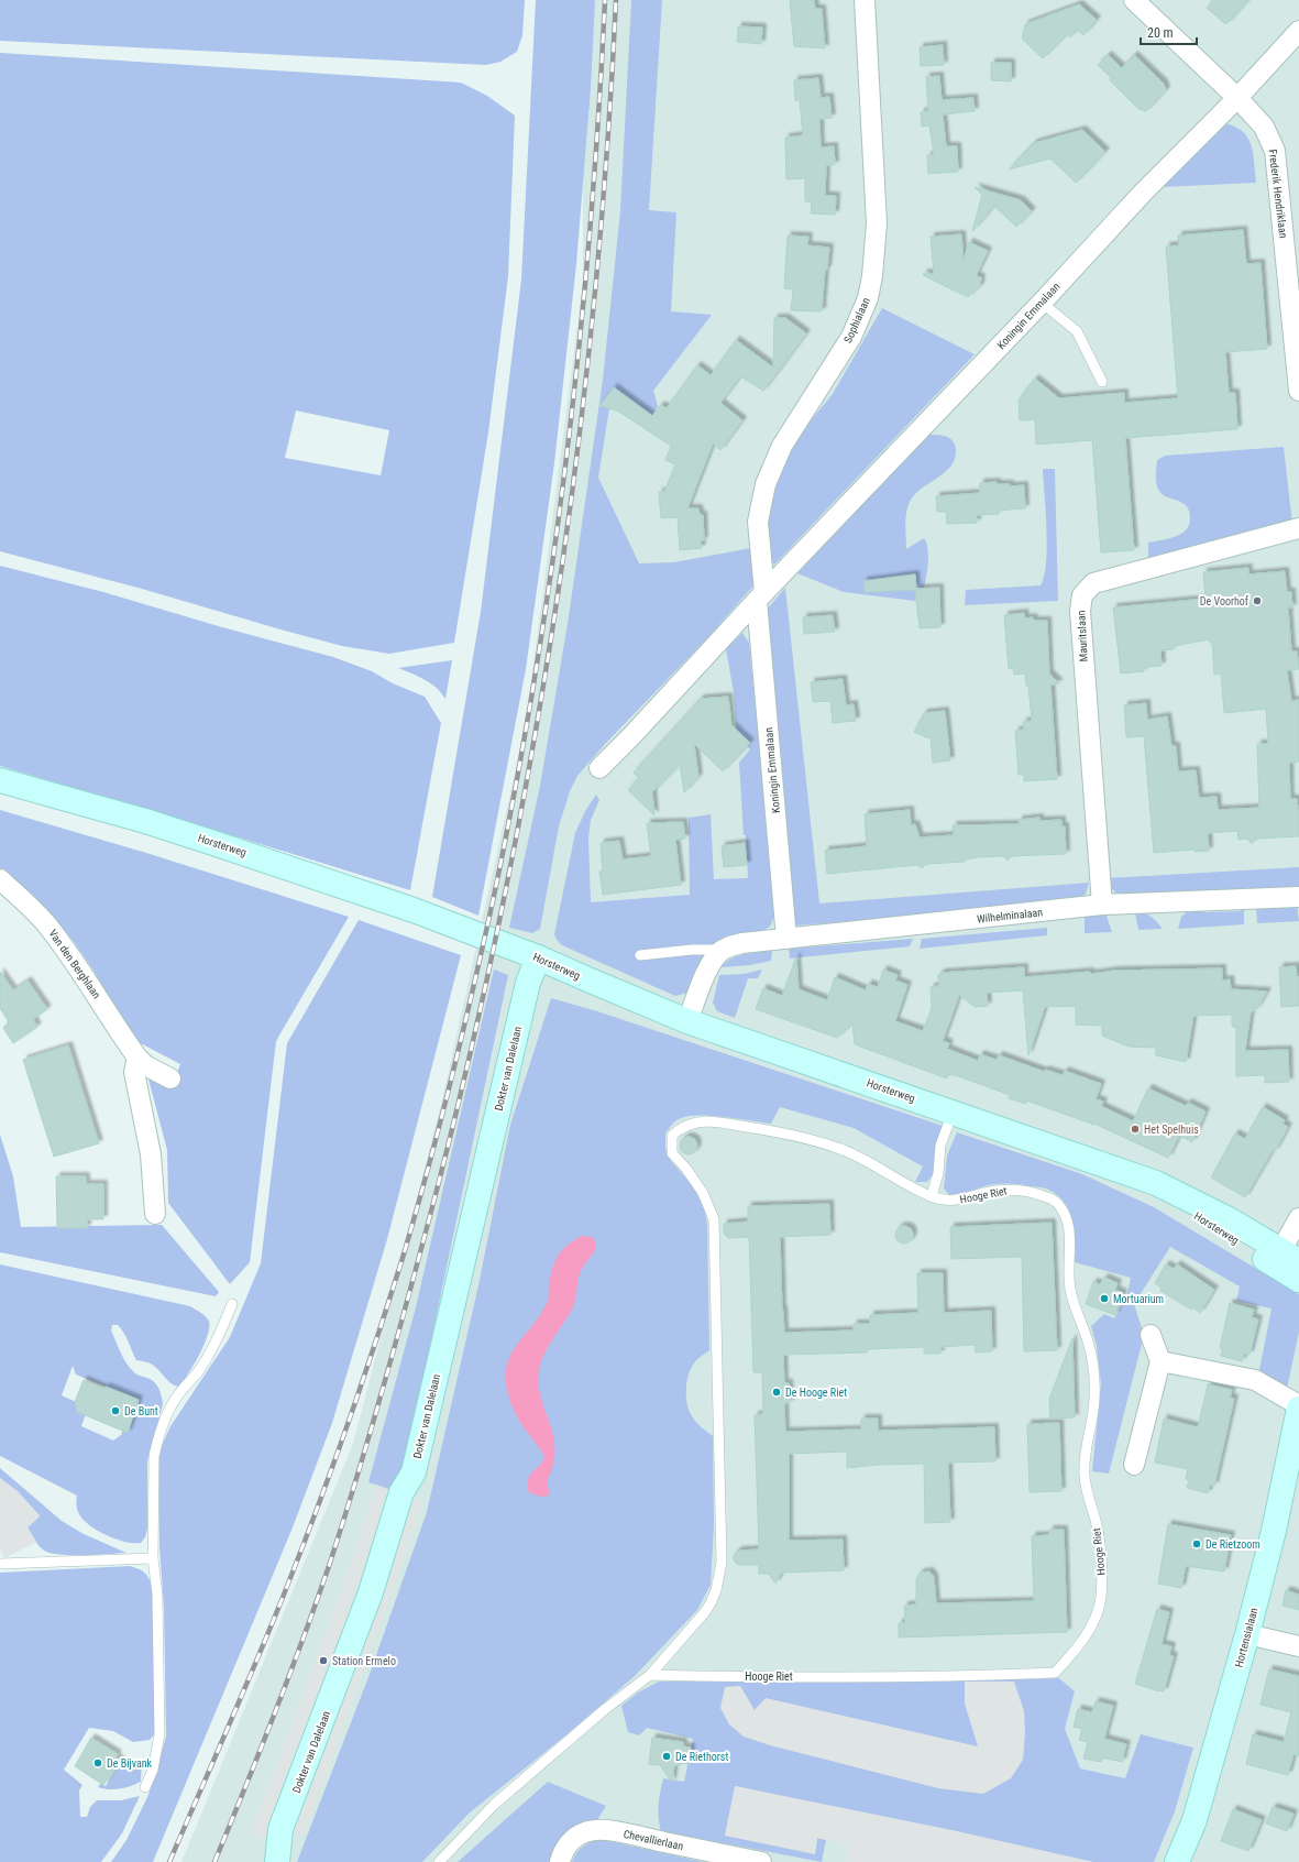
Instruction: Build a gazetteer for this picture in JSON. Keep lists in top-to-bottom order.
{
  "streets": {
    "street": [
      "Frederik Hendriklaan",
      "Koningin Emmalaan",
      "Sophialaan",
      "Mauritslaan",
      "Horsterweg",
      "Wilhelminalaan",
      "Van den Berghlaan",
      "Dokter van Dalelaan",
      "Hortensialaan",
      "Chevallierlaan"
    ],
    "lane": ["Hooge Riet"]
  },
  "crossings": [
    ["Frederik Hendriklaan", "Koningin Emmalaan"],
    ["Koningin Emmalaan", "Sophialaan"],
    ["Koningin Emmalaan", "Wilhelminalaan"],
    ["Mauritslaan", "Wilhelminalaan"],
    ["Horsterweg", "Dokter van Dalelaan"]
  ],
  "places": [
    "De Voorhof",
    "Het Spelhuis",
    "Mortuarium",
    "De Hooge Riet",
    "De Bunt",
    "De Rietzoom",
    "Station Ermelo",
    "De Riethorst",
    "De Bijvank"
  ],
  "scale_bar": "20 m"
}
